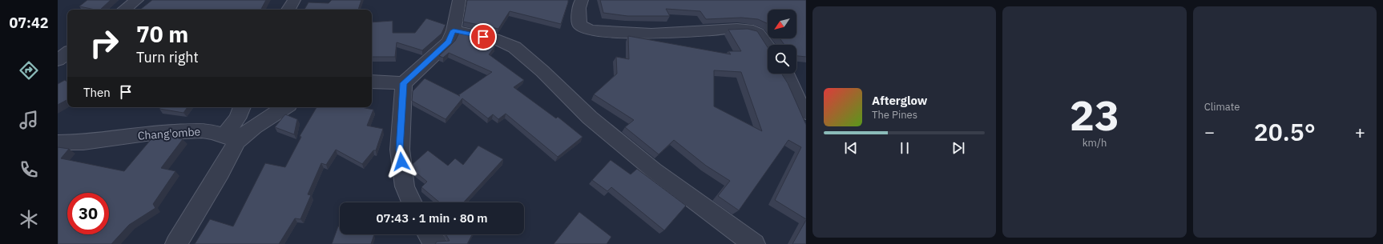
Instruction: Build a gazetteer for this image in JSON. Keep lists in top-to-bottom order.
{
  "streets": {
    "street": ["Chang'ombe"]
  },
  "north": "bottom left",
  "page": {
    "tabs": "07:42",
    "tile": [
      ["23", "km/h"],
      "Climate"
    ],
    "turn": ["70 m", "Turn right"],
    "then": "Then",
    "song": ["Afterglow", "The Pines"],
    "heat": ["−", "20.5°", "+"],
    "limit": "30",
    "trip": "07:43 · 1 min · 80 m"
  }
}
